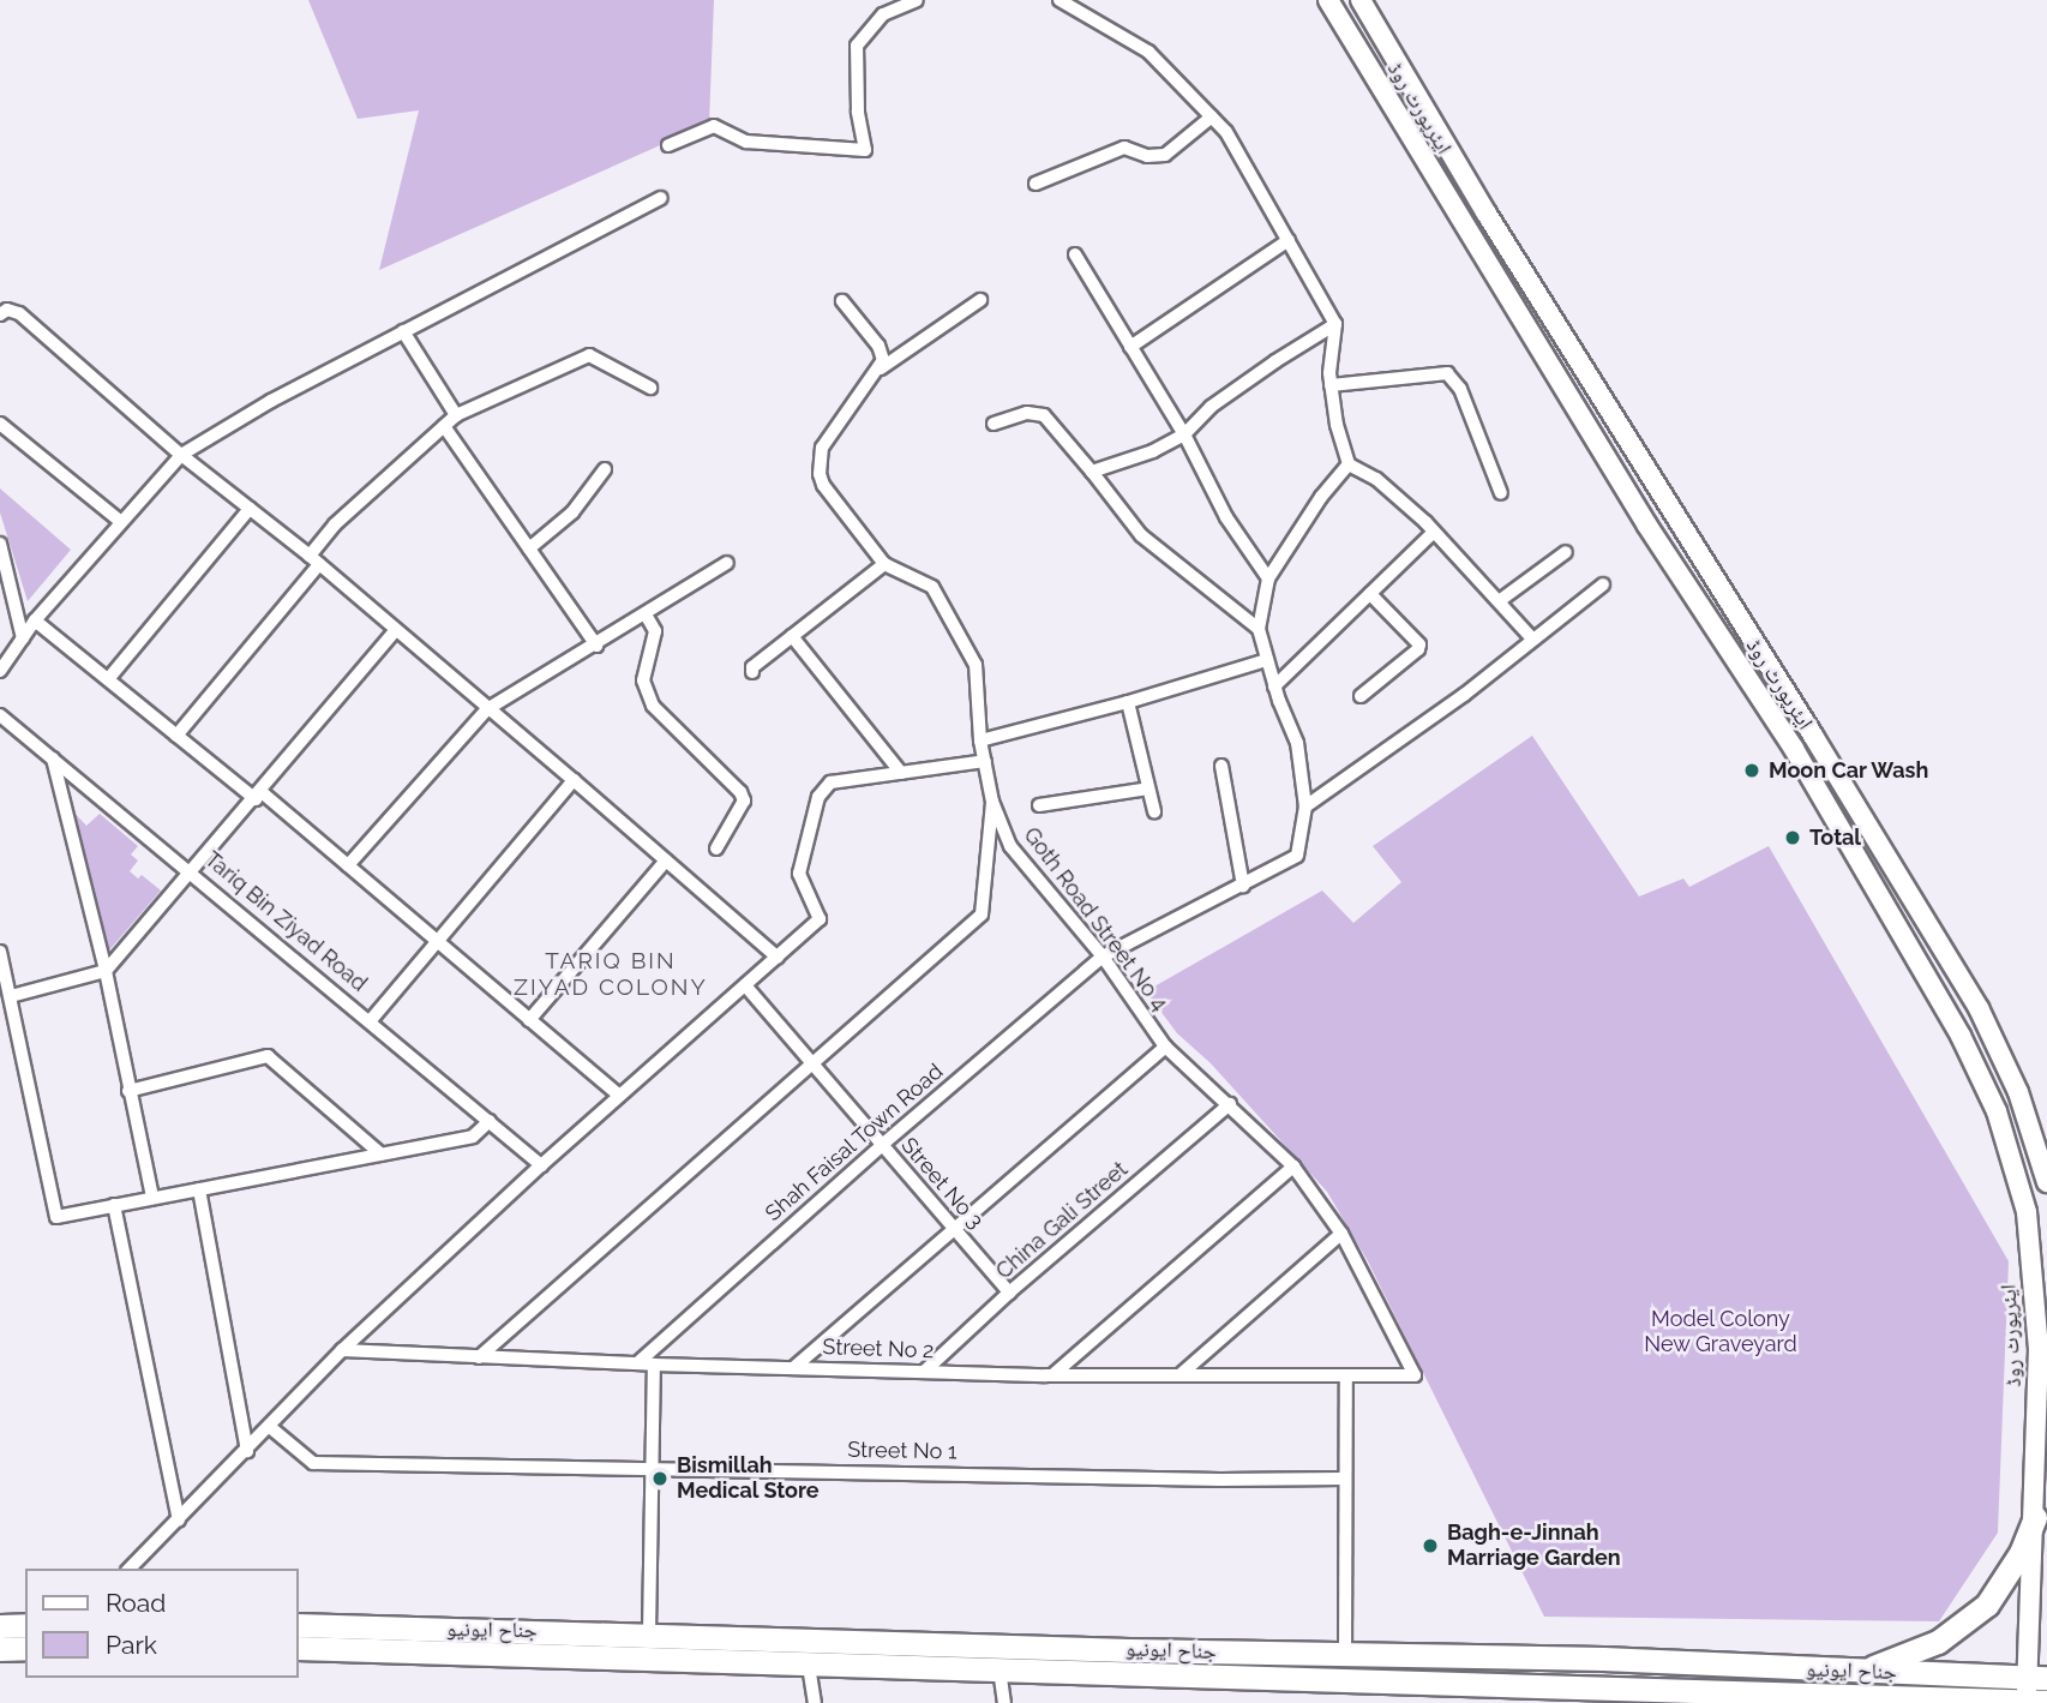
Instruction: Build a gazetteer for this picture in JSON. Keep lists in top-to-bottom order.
{
  "streets": {
    "highway": ["جناح ایونیو"],
    "main road": ["ایئرپورٹ روڈ"],
    "street": [
      "Goth Road Street No 4",
      "Tariq Bin Ziyad Road",
      "Shah Faisal Town Road",
      "Street No 3",
      "China Gali Street",
      "Street No 2",
      "Street No 1"
    ]
  },
  "crossings": [
    ["ایئرپورٹ روڈ", "جناح ایونیو"],
    ["Goth Road Street No 4", "Shah Faisal Town Road"],
    ["Goth Road Street No 4", "China Gali Street"],
    ["Goth Road Street No 4", "Street No 2"],
    ["Shah Faisal Town Road", "Street No 3"],
    ["Shah Faisal Town Road", "Street No 2"],
    ["Street No 3", "China Gali Street"],
    ["China Gali Street", "Street No 2"]
  ],
  "districts": ["TARIQ BIN ZIYAD COLONY"],
  "parks": ["Model Colony New Graveyard"],
  "places": [
    "Moon Car Wash",
    "Total",
    "Bismillah Medical Store",
    "Bagh-e-Jinnah Marriage Garden"
  ],
  "legend": ["Road", "Park"]
}
